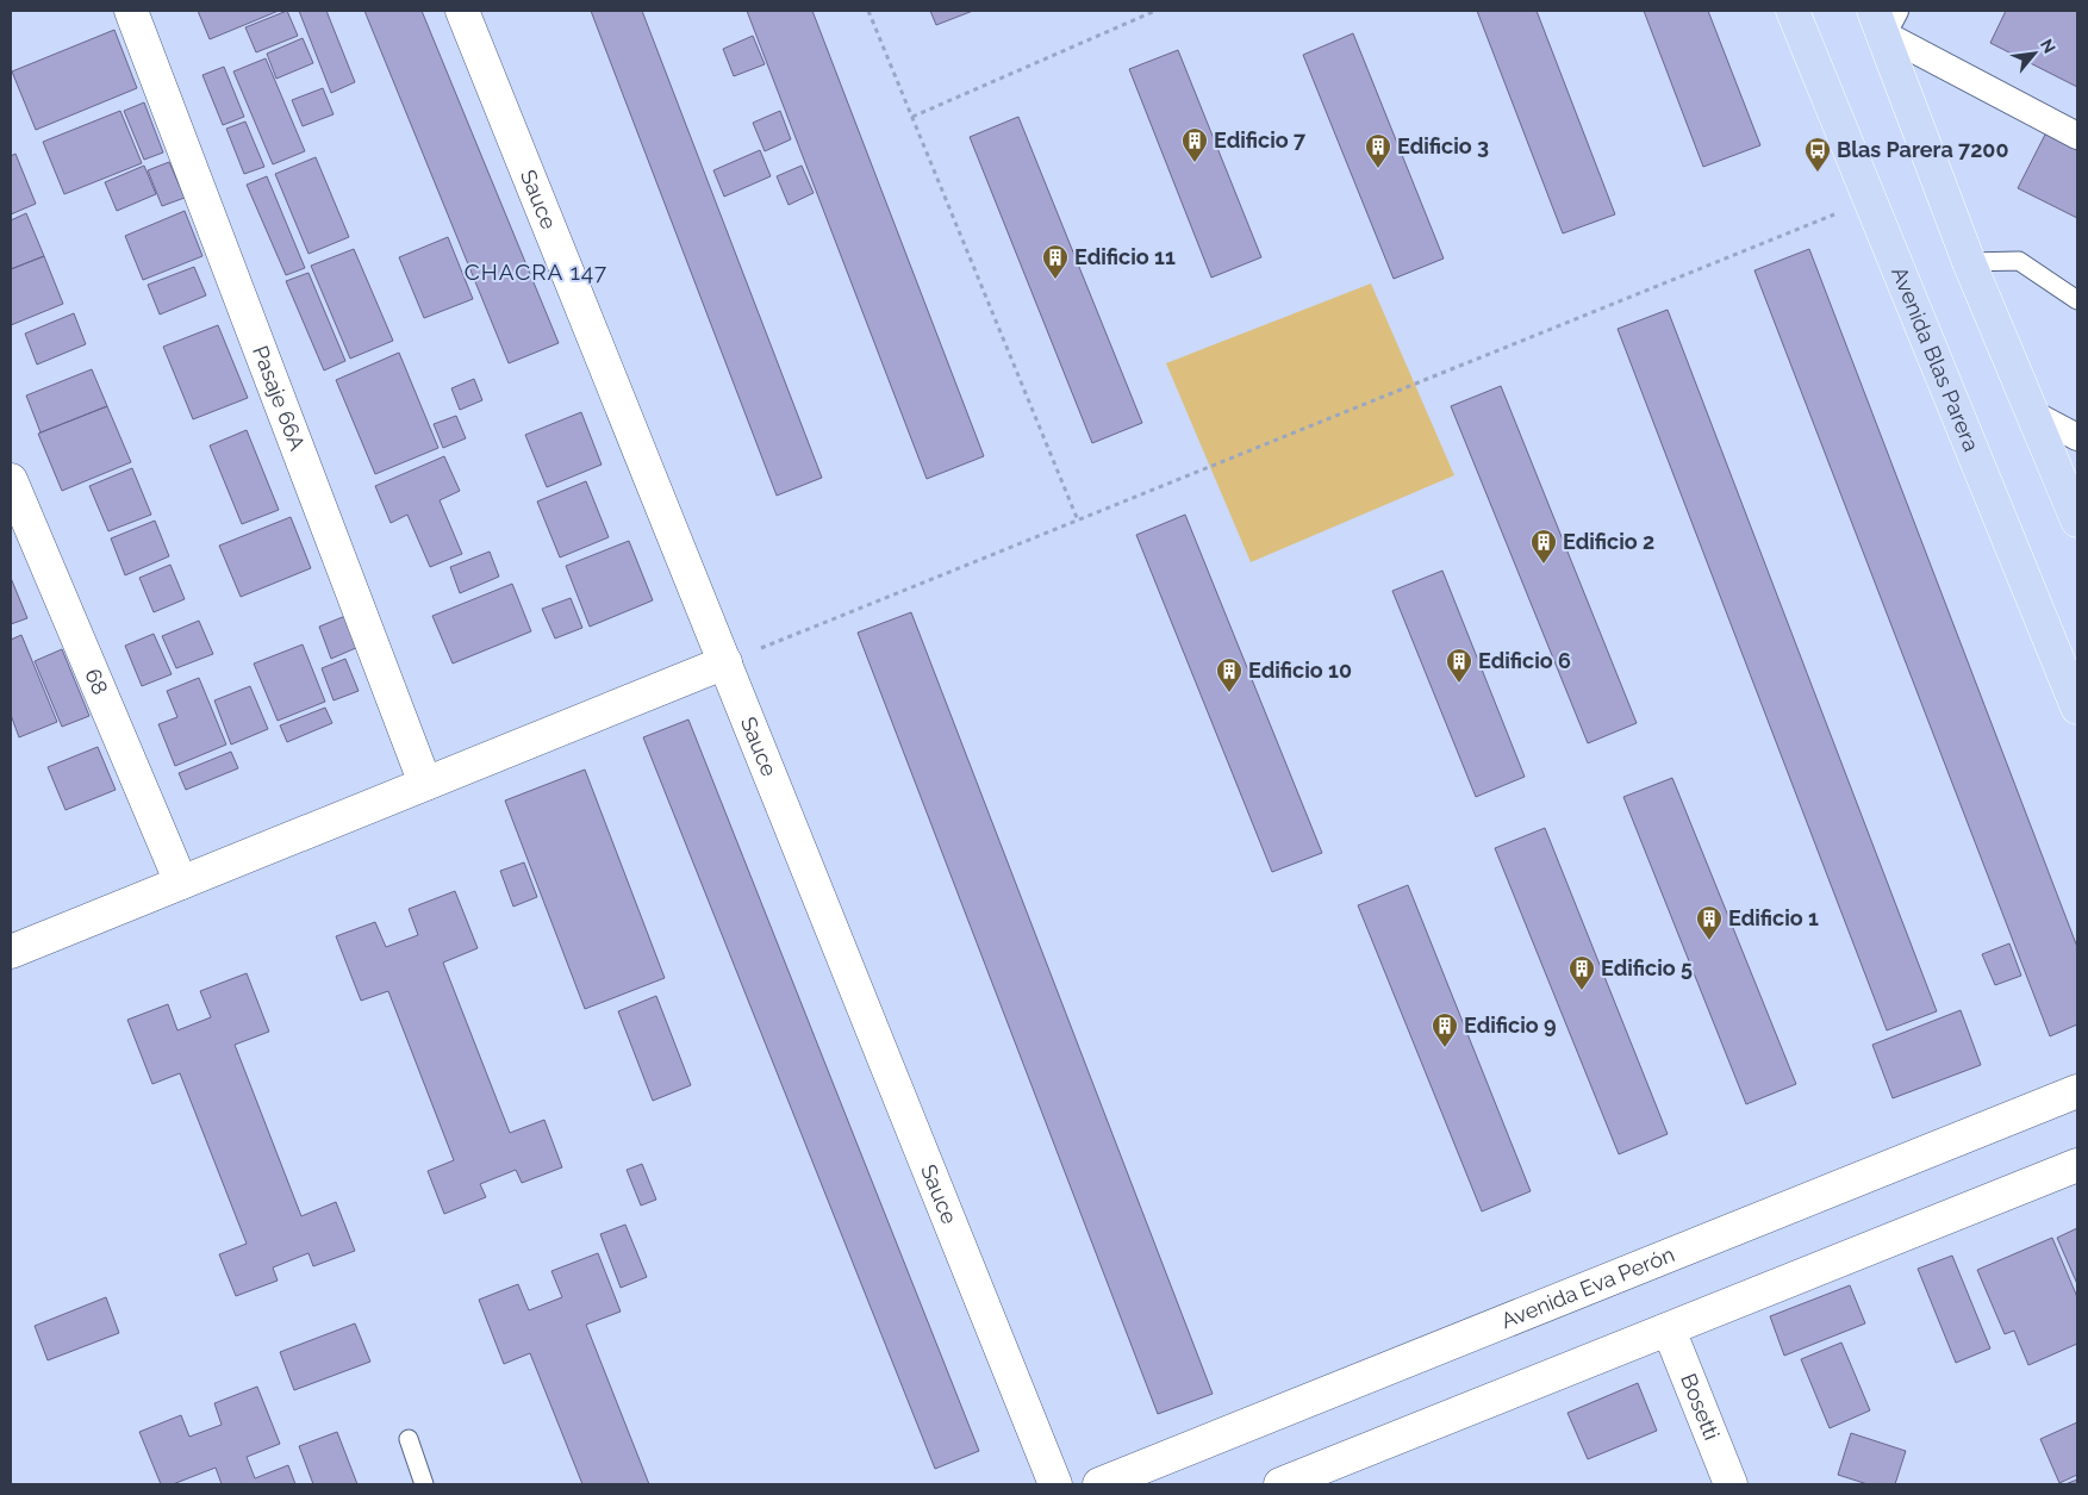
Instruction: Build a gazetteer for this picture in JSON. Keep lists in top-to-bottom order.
{
  "streets": {
    "main road": ["Avenida Blas Parera"],
    "street": [
      "Sauce",
      "Pasaje 66A",
      "68",
      "Avenida Eva Perón",
      "Bosetti"
    ]
  },
  "districts": ["CHACRA 147"],
  "places": {
    "building": [
      "Edificio 7",
      "Edificio 3",
      "Edificio 11",
      "Edificio 2",
      "Edificio 6",
      "Edificio 10",
      "Edificio 1",
      "Edificio 5",
      "Edificio 9"
    ],
    "bus stop": ["Blas Parera 7200"]
  },
  "north": "top right"
}
